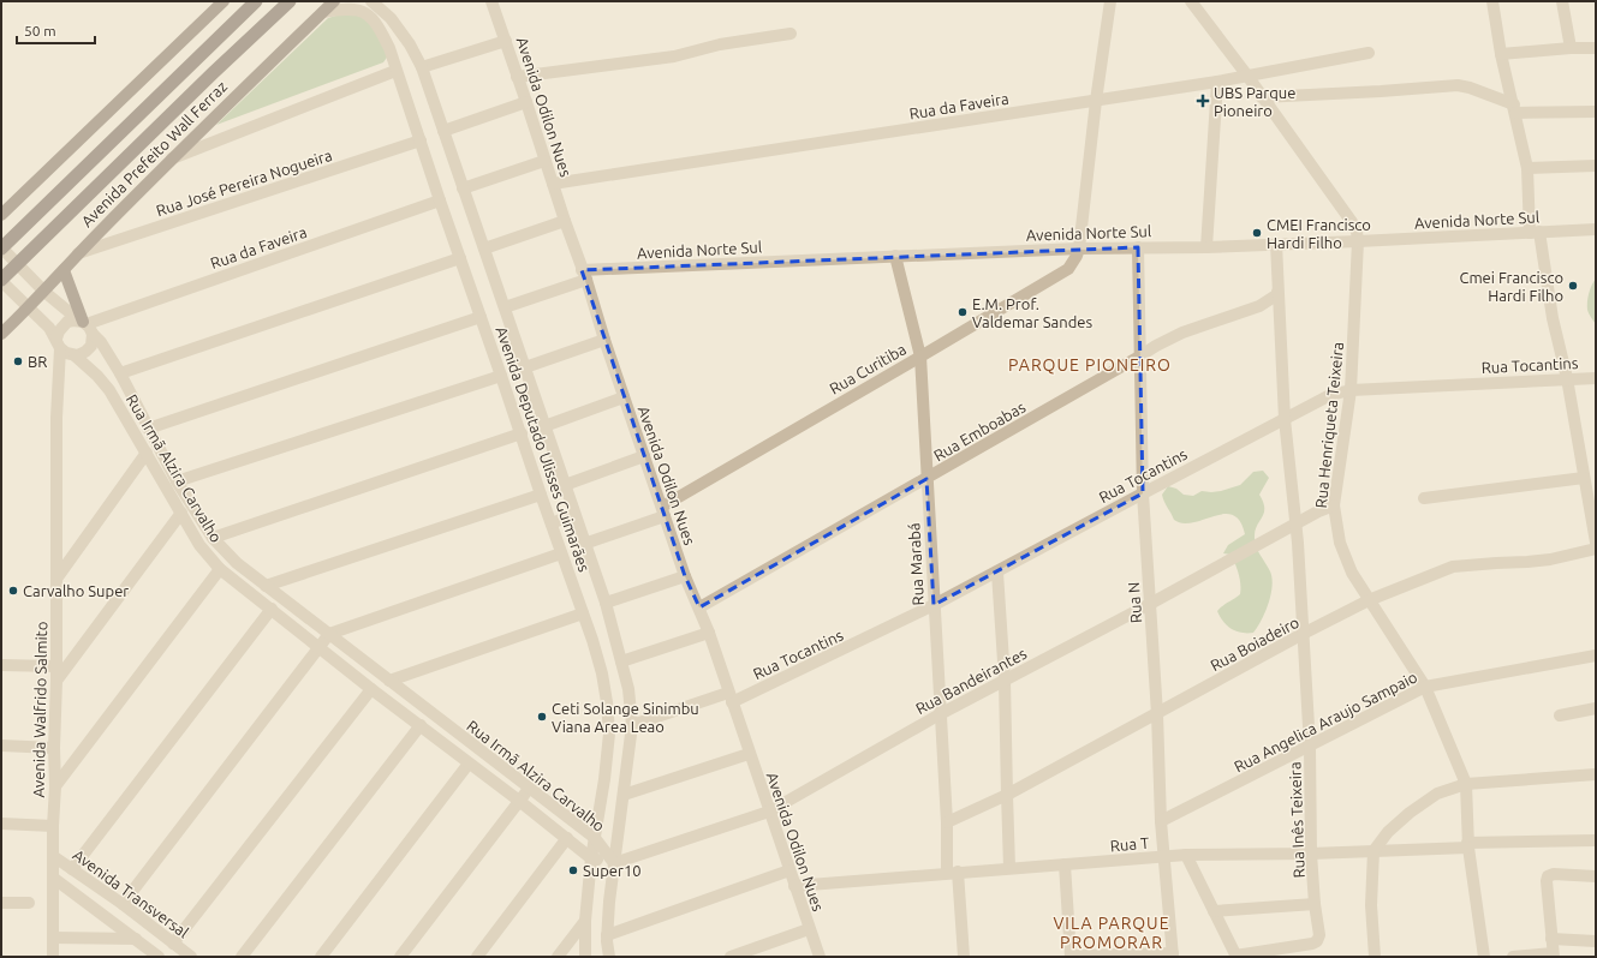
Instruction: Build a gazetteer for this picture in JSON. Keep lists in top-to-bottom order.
{
  "streets": {
    "highway": ["Avenida Prefeito Wall Ferraz"],
    "street": [
      "Rua da Faveira",
      "Avenida Odilon Nues",
      "Rua José Pereira Nogueira",
      "Avenida Norte Sul",
      "Rua Tocantins",
      "Rua Curitiba",
      "Rua Henriqueta Teixeira",
      "Rua Emboabas",
      "Avenida Deputado Ulisses Guimarães",
      "Rua Irmã Alzira Carvalho",
      "Rua Marabá",
      "Rua N",
      "Rua Boiadeiro",
      "Rua Bandeirantes",
      "Avenida Walfrido Salmito",
      "Rua Angelica Araujo Sampaio",
      "Rua Inês Teixeira",
      "Rua T",
      "Avenida Transversal"
    ]
  },
  "crossings": [
    ["Rua da Faveira", "Avenida Odilon Nues"],
    ["Rua da Faveira", "Rua Henriqueta Teixeira"],
    ["Rua da Faveira", "Avenida Deputado Ulisses Guimarães"],
    ["Rua da Faveira", "Rua Irmã Alzira Carvalho"],
    ["Rua da Faveira", "Avenida Walfrido Salmito"],
    ["Avenida Odilon Nues", "Avenida Norte Sul"],
    ["Avenida Odilon Nues", "Rua Tocantins"],
    ["Avenida Odilon Nues", "Rua Curitiba"],
    ["Avenida Odilon Nues", "Rua Emboabas"],
    ["Avenida Odilon Nues", "Rua Bandeirantes"],
    ["Avenida Odilon Nues", "Rua T"],
    ["Avenida Prefeito Wall Ferraz", "Rua José Pereira Nogueira"],
    ["Avenida Prefeito Wall Ferraz", "Avenida Deputado Ulisses Guimarães"],
    ["Avenida Prefeito Wall Ferraz", "Rua Irmã Alzira Carvalho"],
    ["Rua José Pereira Nogueira", "Avenida Deputado Ulisses Guimarães"],
    ["Avenida Norte Sul", "Rua Curitiba"],
    ["Avenida Norte Sul", "Rua Henriqueta Teixeira"],
    ["Avenida Norte Sul", "Avenida Deputado Ulisses Guimarães"],
    ["Avenida Norte Sul", "Rua Marabá"],
    ["Avenida Norte Sul", "Rua N"],
    ["Rua Tocantins", "Rua Henriqueta Teixeira"],
    ["Rua Tocantins", "Avenida Deputado Ulisses Guimarães"],
    ["Rua Tocantins", "Rua Marabá"],
    ["Rua Tocantins", "Rua N"],
    ["Rua Tocantins", "Rua Inês Teixeira"],
    ["Rua Curitiba", "Avenida Deputado Ulisses Guimarães"],
    ["Rua Curitiba", "Rua Marabá"],
    ["Rua Henriqueta Teixeira", "Rua Boiadeiro"],
    ["Rua Henriqueta Teixeira", "Rua Bandeirantes"],
    ["Rua Henriqueta Teixeira", "Rua Angelica Araujo Sampaio"],
    ["Rua Henriqueta Teixeira", "Rua T"],
    ["Rua Emboabas", "Rua Marabá"],
    ["Rua Emboabas", "Rua N"],
    ["Rua Emboabas", "Rua Inês Teixeira"],
    ["Avenida Deputado Ulisses Guimarães", "Rua Irmã Alzira Carvalho"],
    ["Avenida Deputado Ulisses Guimarães", "Rua Bandeirantes"],
    ["Rua Irmã Alzira Carvalho", "Rua Bandeirantes"],
    ["Rua Irmã Alzira Carvalho", "Avenida Walfrido Salmito"],
    ["Rua Marabá", "Rua Boiadeiro"],
    ["Rua Marabá", "Rua Bandeirantes"],
    ["Rua Marabá", "Rua T"],
    ["Rua N", "Rua Boiadeiro"],
    ["Rua N", "Rua Bandeirantes"],
    ["Rua N", "Rua Angelica Araujo Sampaio"],
    ["Rua N", "Rua T"],
    ["Rua Boiadeiro", "Rua Inês Teixeira"],
    ["Rua Bandeirantes", "Rua Inês Teixeira"],
    ["Avenida Walfrido Salmito", "Avenida Transversal"],
    ["Rua Angelica Araujo Sampaio", "Rua Inês Teixeira"],
    ["Rua Inês Teixeira", "Rua T"]
  ],
  "districts": ["PARQUE PIONEIRO", "VILA PARQUE PROMORAR"],
  "places": {
    "health": ["UBS Parque Pioneiro"],
    "other": [
      "CMEI Francisco Hardi Filho",
      "Cmei Francisco Hardi Filho",
      "E.M. Prof. Valdemar Sandes",
      "BR",
      "Carvalho Super",
      "Ceti Solange Sinimbu Viana Area Leao",
      "Super10"
    ]
  },
  "scale_bar": "50 m"
}
